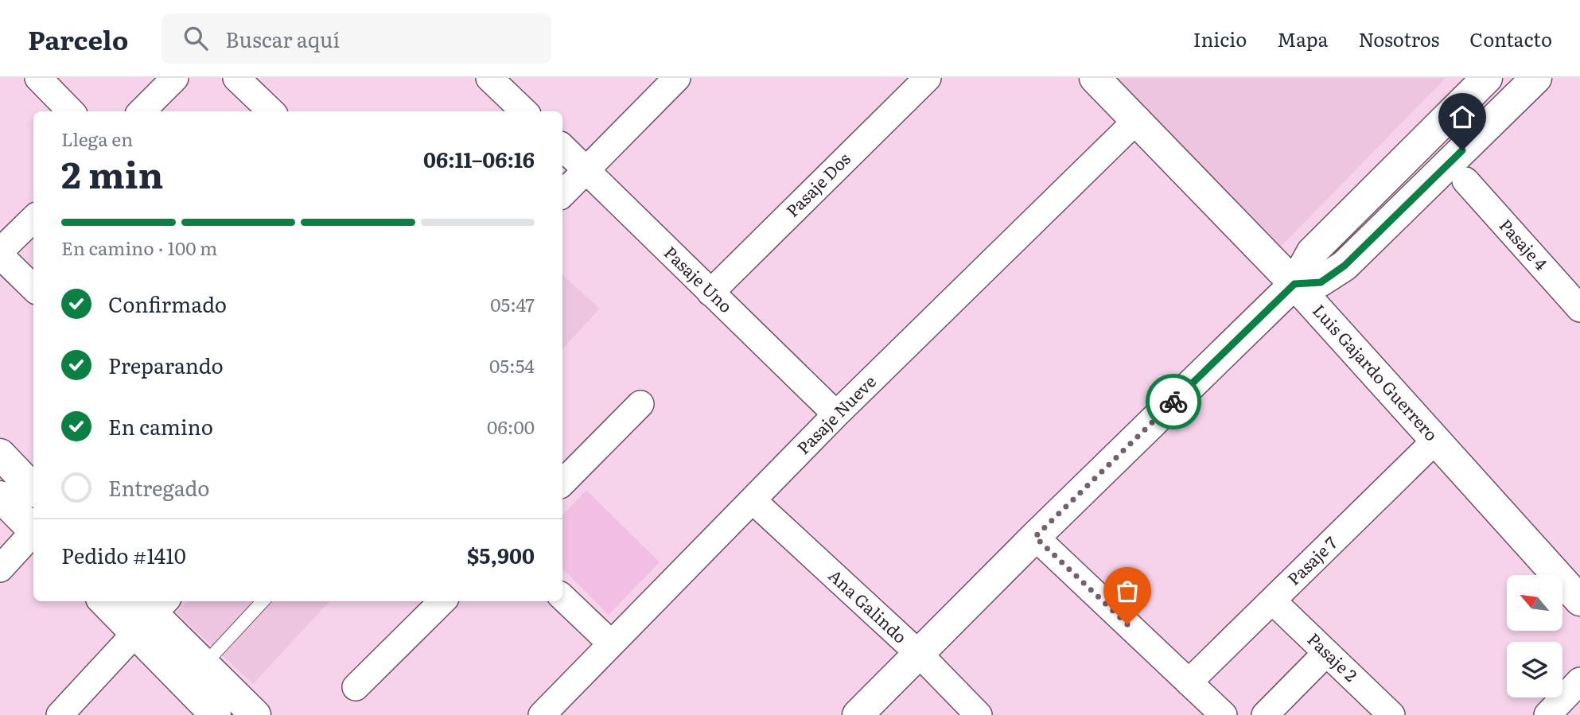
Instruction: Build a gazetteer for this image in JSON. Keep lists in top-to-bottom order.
{
  "streets": {
    "street": [
      "Pasaje Dos",
      "Pasaje 4",
      "Pasaje Uno",
      "Luis Gajardo Guerrero",
      "Pasaje Nueve",
      "Pasaje 7",
      "Ana Galindo",
      "Pasaje 2"
    ]
  },
  "crossings": [
    ["Pasaje Dos", "Pasaje Uno"],
    ["Pasaje Uno", "Pasaje Nueve"],
    ["Luis Gajardo Guerrero", "Pasaje Nueve"],
    ["Luis Gajardo Guerrero", "Pasaje 7"],
    ["Pasaje Nueve", "Ana Galindo"],
    ["Pasaje 7", "Pasaje 2"]
  ],
  "north": "top left",
  "page": {
    "header": "Parcelo",
    "search": "Buscar aquí",
    "nav": [
      "Inicio",
      "Mapa",
      "Nosotros",
      "Contacto"
    ],
    "heading": ["2 min", "Llega en", "06:11–06:16"],
    "panel": ["Pedido #1410", "$5,900"],
    "bar": "En camino · 100 m",
    "list": [
      ["Confirmado", "05:47"],
      ["Preparando", "05:54"],
      ["En camino", "06:00"],
      "Entregado"
    ]
  }
}
